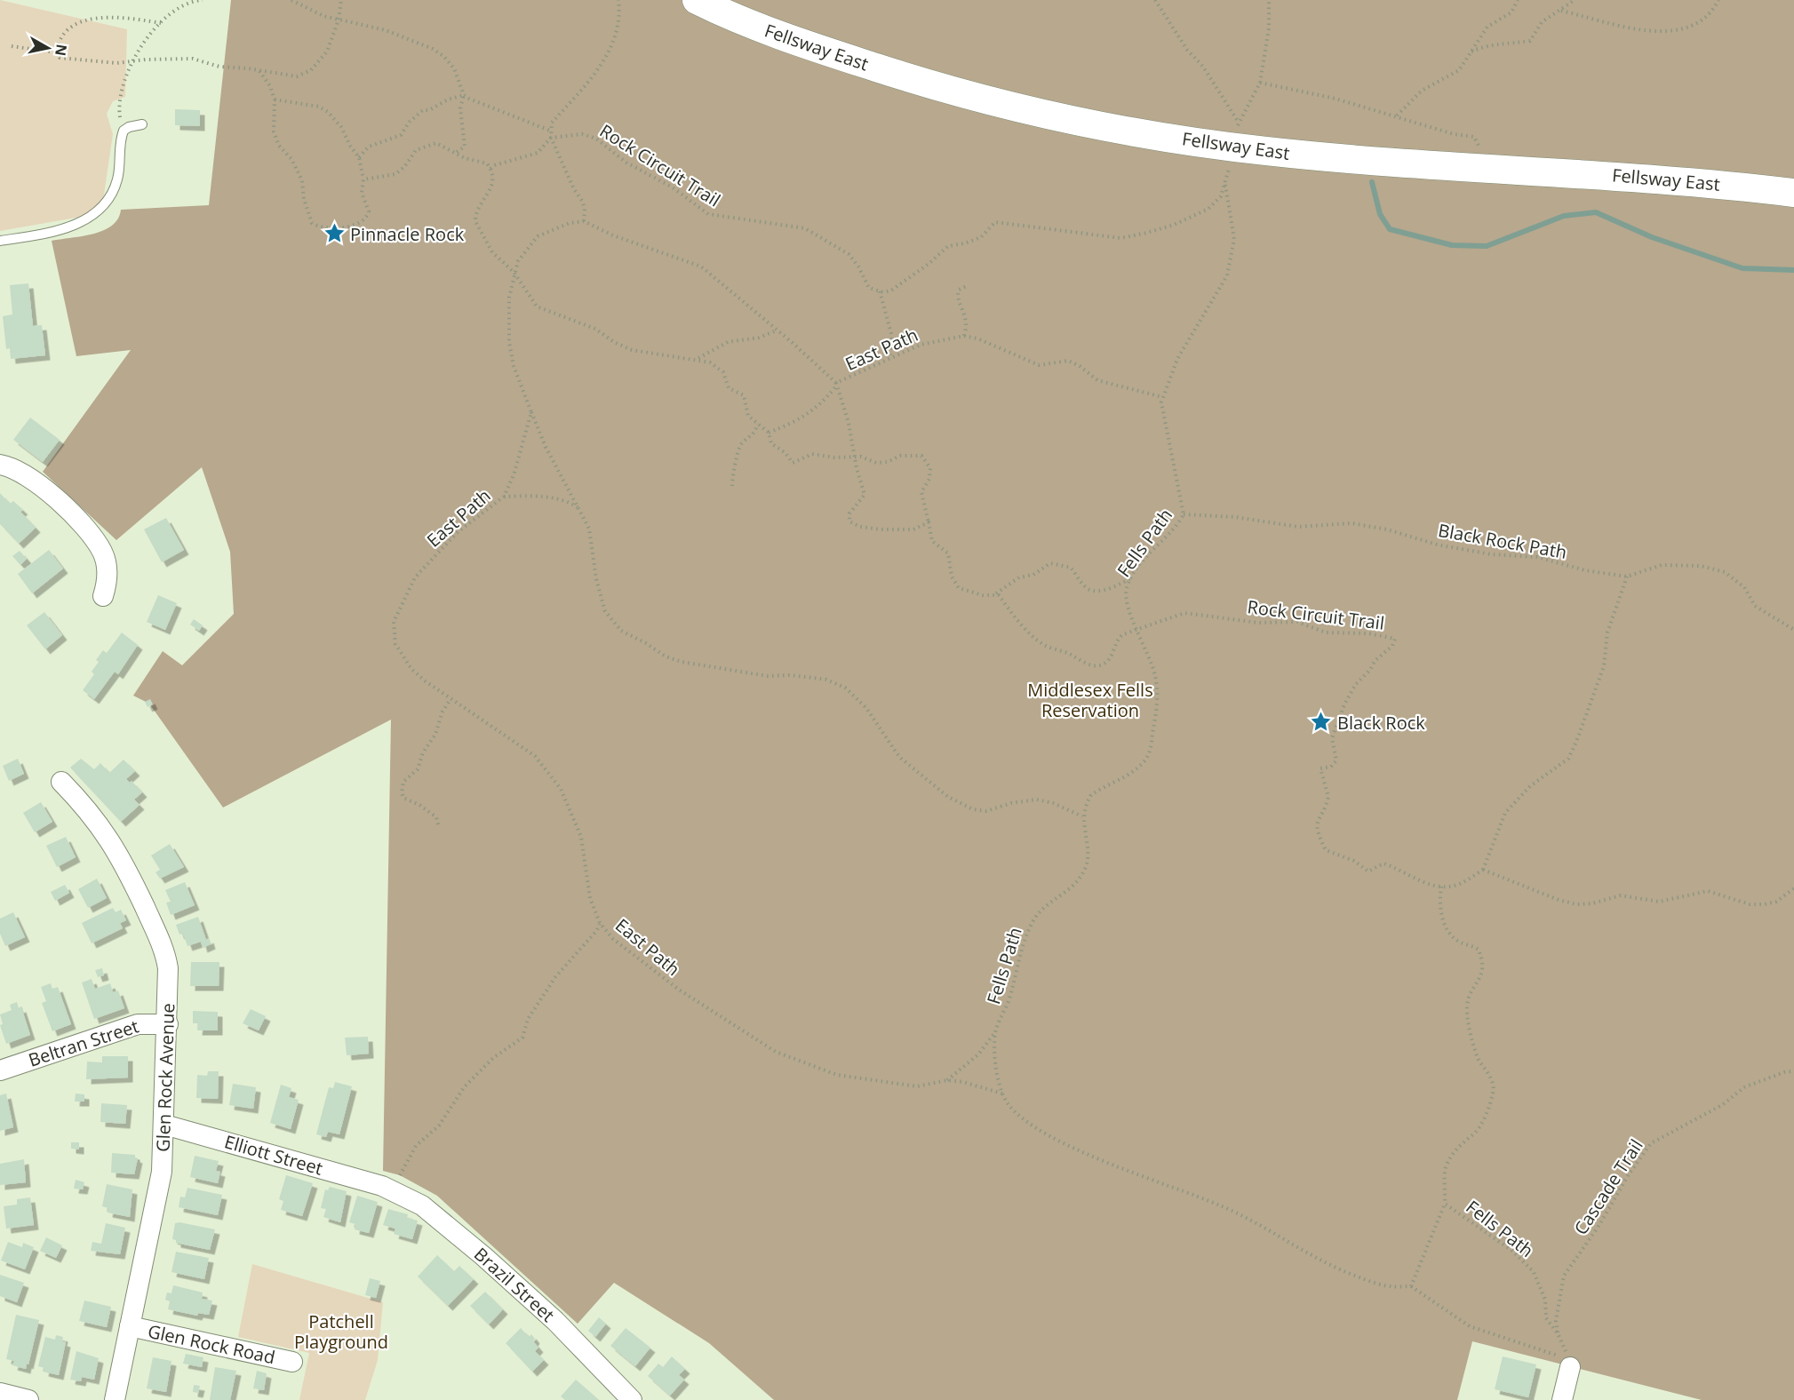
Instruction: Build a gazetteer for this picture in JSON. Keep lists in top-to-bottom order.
{
  "streets": {
    "main road": ["Fellsway East"],
    "street": [
      "Beltran Street",
      "Glen Rock Avenue",
      "Elliott Street",
      "Brazil Street",
      "Glen Rock Road"
    ],
    "path": [
      "Rock Circuit Trail",
      "East Path",
      "Black Rock Path",
      "Fells Path",
      "Cascade Trail"
    ]
  },
  "crossings": [
    ["Rock Circuit Trail", "Fells Path"],
    ["East Path", "Fells Path"],
    ["Black Rock Path", "Fells Path"],
    ["Fells Path", "Cascade Trail"],
    ["Beltran Street", "Glen Rock Avenue"],
    ["Glen Rock Avenue", "Elliott Street"],
    ["Glen Rock Avenue", "Glen Rock Road"],
    ["Elliott Street", "Brazil Street"]
  ],
  "parks": ["Middlesex Fells Reservation", "Patchell Playground"],
  "places": {
    "place": ["Pinnacle Rock", "Black Rock"]
  },
  "north": "right"
}
